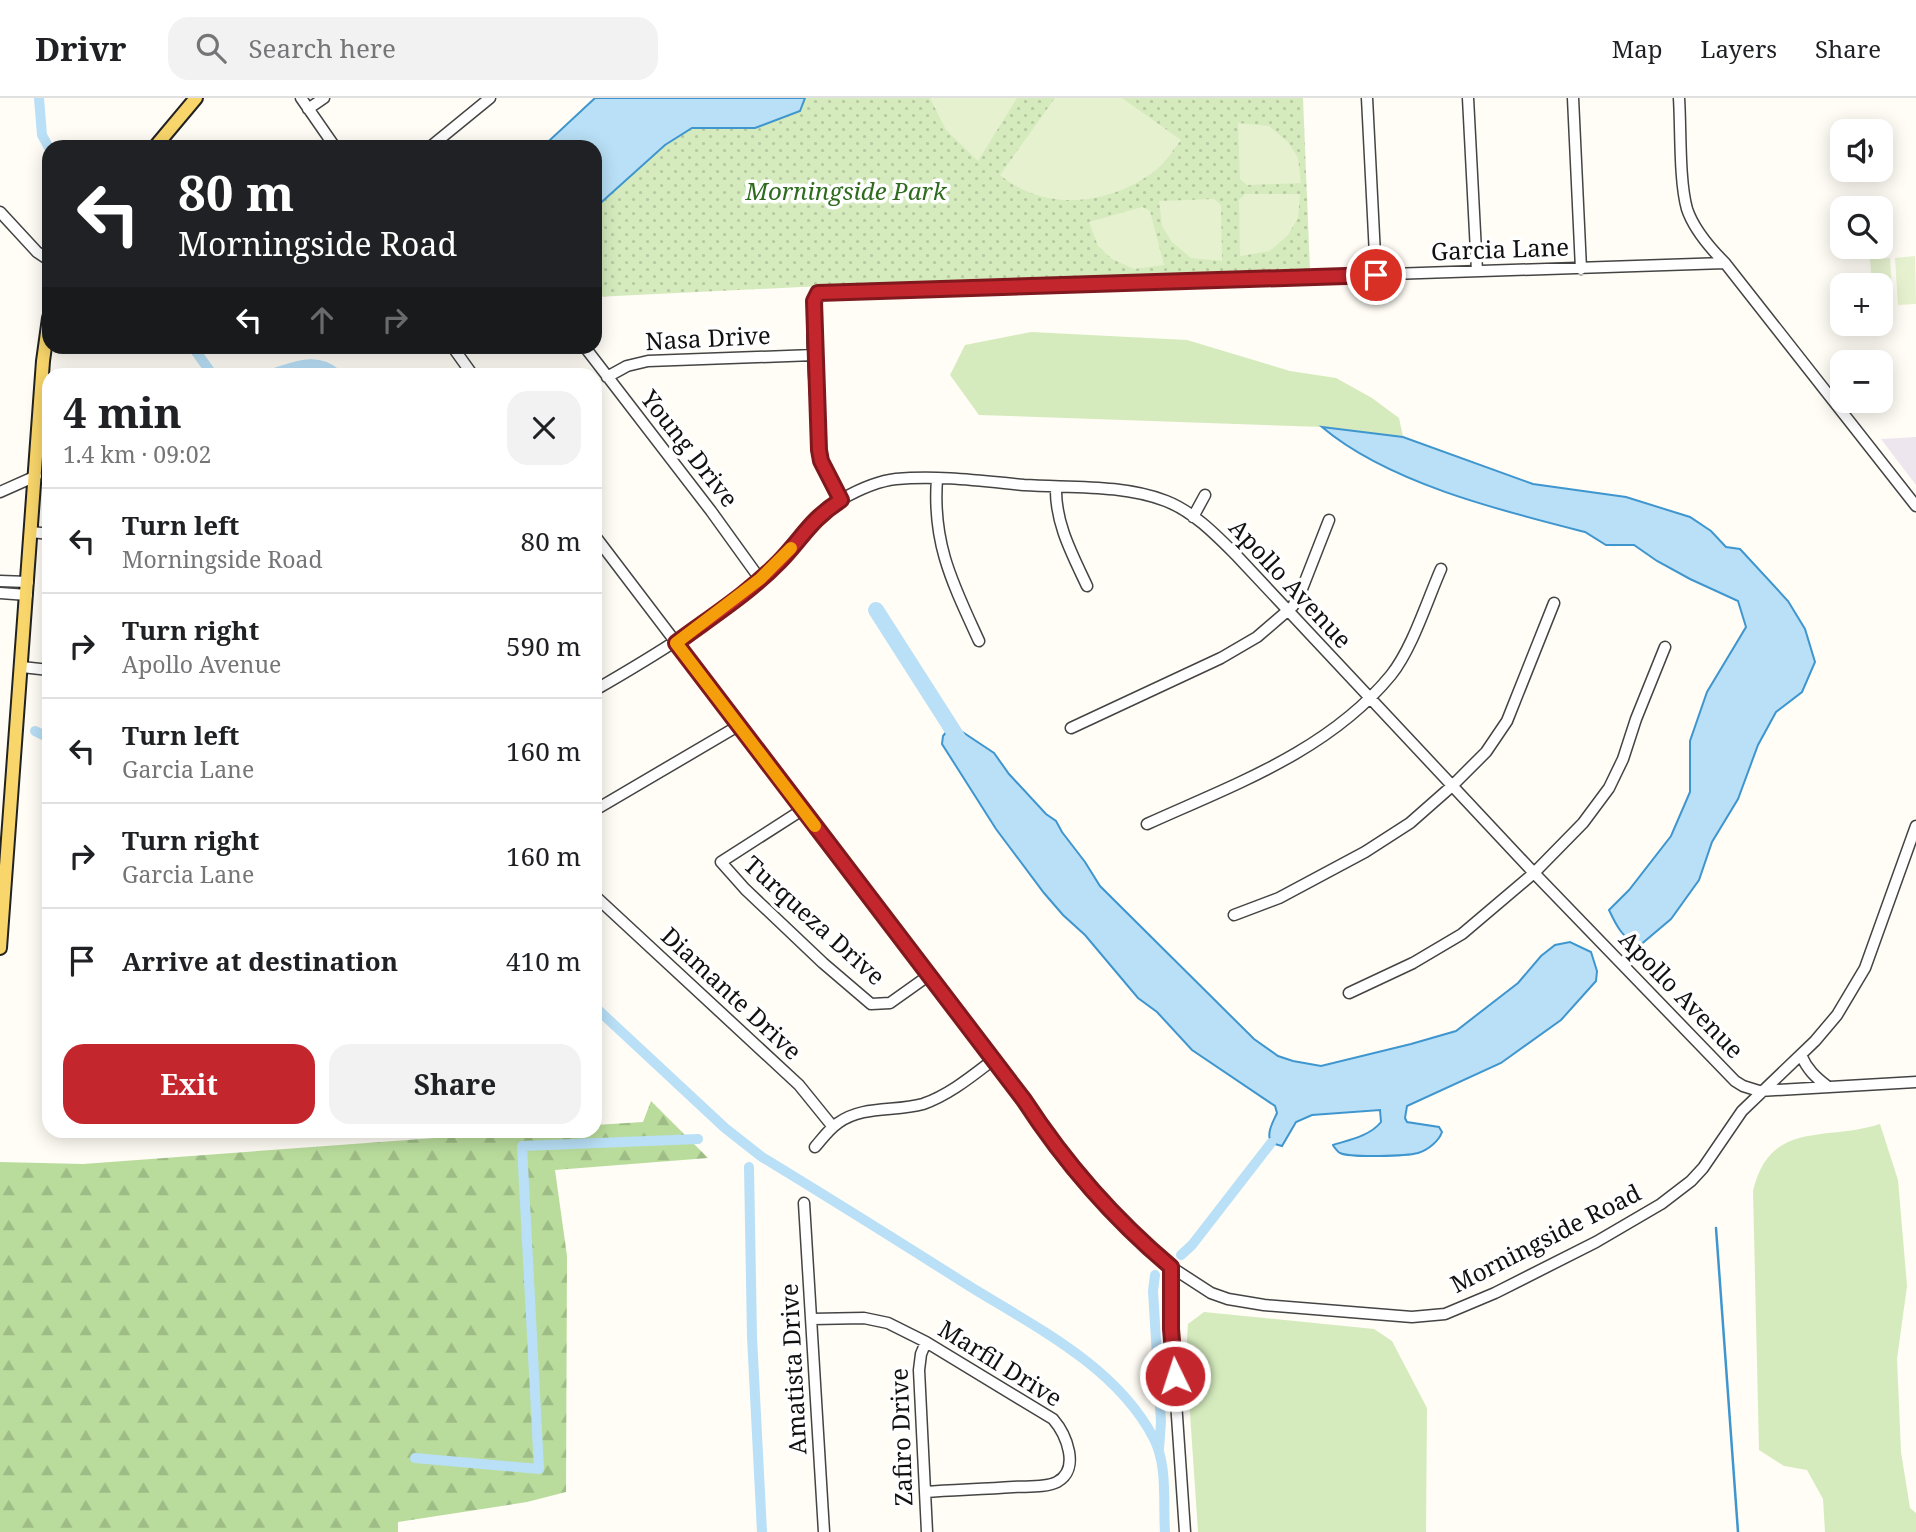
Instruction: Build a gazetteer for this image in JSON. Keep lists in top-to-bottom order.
{
  "streets": {
    "street": [
      "Garcia Lane",
      "Nasa Drive",
      "Young Drive",
      "Apollo Avenue",
      "Turqueza Drive",
      "Diamante Drive",
      "Morningside Road",
      "Marfil Drive",
      "Amatista Drive",
      "Zafiro Drive"
    ]
  },
  "crossings": [
    ["Garcia Lane", "Nasa Drive"],
    ["Garcia Lane", "Apollo Avenue"],
    ["Nasa Drive", "Young Drive"],
    ["Young Drive", "Apollo Avenue"],
    ["Apollo Avenue", "Morningside Road"],
    ["Turqueza Drive", "Morningside Road"],
    ["Marfil Drive", "Amatista Drive"],
    ["Marfil Drive", "Zafiro Drive"]
  ],
  "parks": ["Morningside Park"],
  "page": {
    "header": "Drivr",
    "search": "Search here",
    "nav": ["Map", "Layers", "Share"],
    "map_buttons": ["+", "−"],
    "turn": ["80 m", "Morningside Road"],
    "heading": ["4 min", "1.4 km · 09:02"],
    "list": [
      {
        "name": "Turn left",
        "note": "Morningside Road",
        "value": "80 m"
      },
      {
        "name": "Turn right",
        "note": "Apollo Avenue",
        "value": "590 m"
      },
      {
        "name": "Turn left",
        "note": "Garcia Lane",
        "value": "160 m"
      },
      {
        "name": "Turn right",
        "note": "Garcia Lane",
        "value": "160 m"
      },
      {
        "name": "Arrive at destination",
        "value": "410 m"
      }
    ],
    "buttons": ["Exit", "Share"]
  }
}
